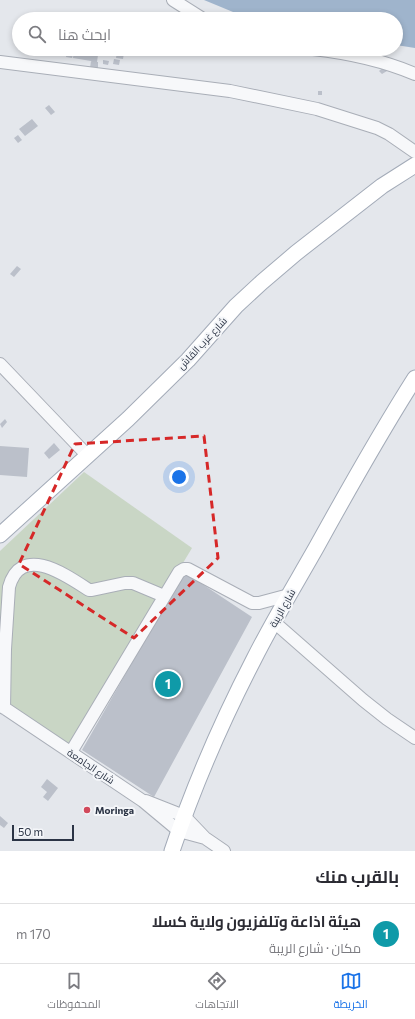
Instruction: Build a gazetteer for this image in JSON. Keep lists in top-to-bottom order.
{
  "streets": {
    "main road": ["شارع غرب القاش", "شارع الريبة"],
    "street": ["شارع الجامعة"]
  },
  "crossings": [
    ["شارع الريبة", "شارع الجامعة"]
  ],
  "places": ["Moringa"],
  "scale_bar": "50 m",
  "page": {
    "search": "ابحث هنا",
    "pins": "1",
    "scale": "50 m",
    "heading": "بالقرب منك",
    "list": [
      {
        "mark": "1",
        "name": "هيئة اذاعة وتلفزيون ولاية كسلا",
        "note": "مكان · شارع الريبة",
        "value": "170 m"
      }
    ],
    "nav": ["الخريطة", "الاتجاهات", "المحفوظات"]
  }
}
